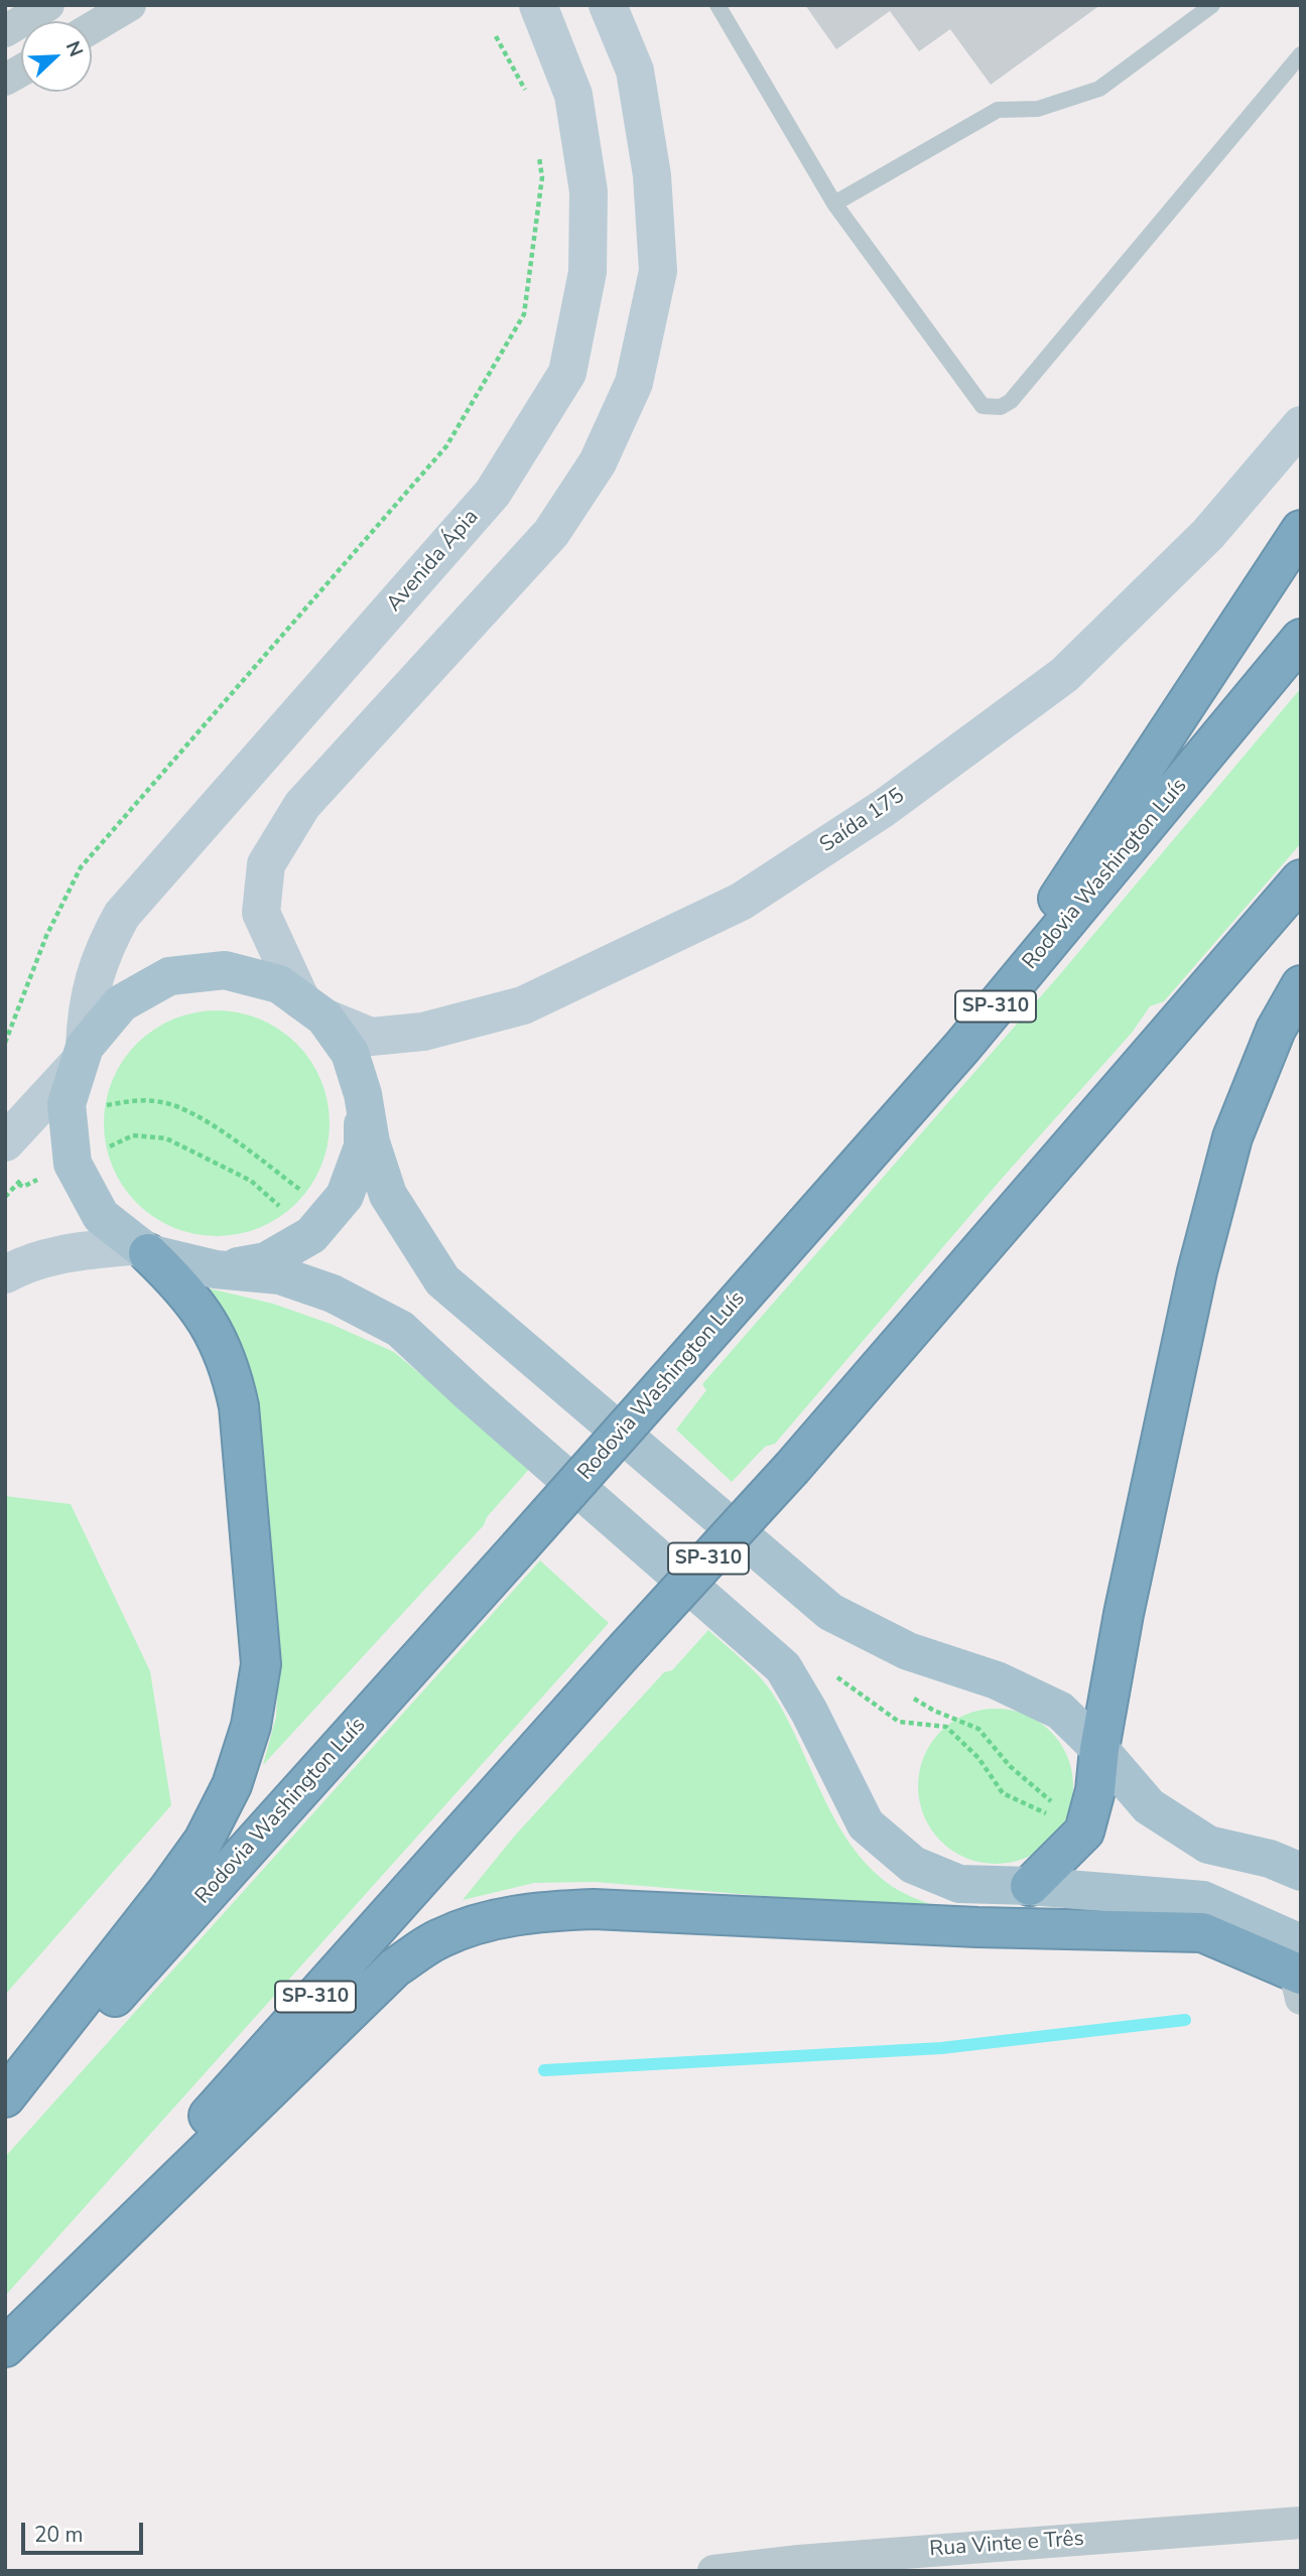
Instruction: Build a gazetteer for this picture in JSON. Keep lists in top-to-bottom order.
{
  "streets": {
    "highway": ["Rodovia Washington Luís", "SP-310"],
    "street": ["Avenida Ápia", "Saída 175", "Rua Vinte e Três"]
  },
  "scale_bar": "20 m",
  "north": "top right"
}
